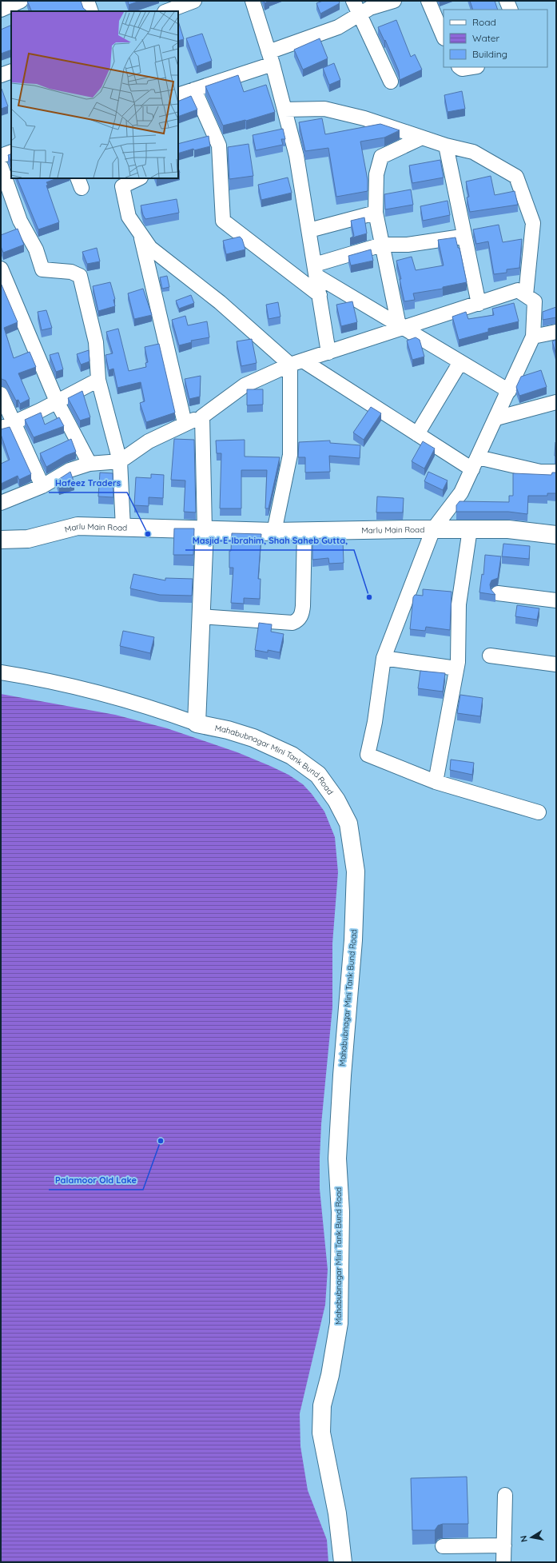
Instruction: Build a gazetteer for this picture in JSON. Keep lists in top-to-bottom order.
{
  "streets": {
    "street": ["Marlu Main Road", "Mahabubnagar Mini Tank Bund Road"]
  },
  "places": ["Hafeez Traders", "Masjid-E-Ibrahim, Shah Saheb Gutta,", "Palamoor Old Lake"],
  "legend": ["Road", "Water", "Building"],
  "north": "left"
}
